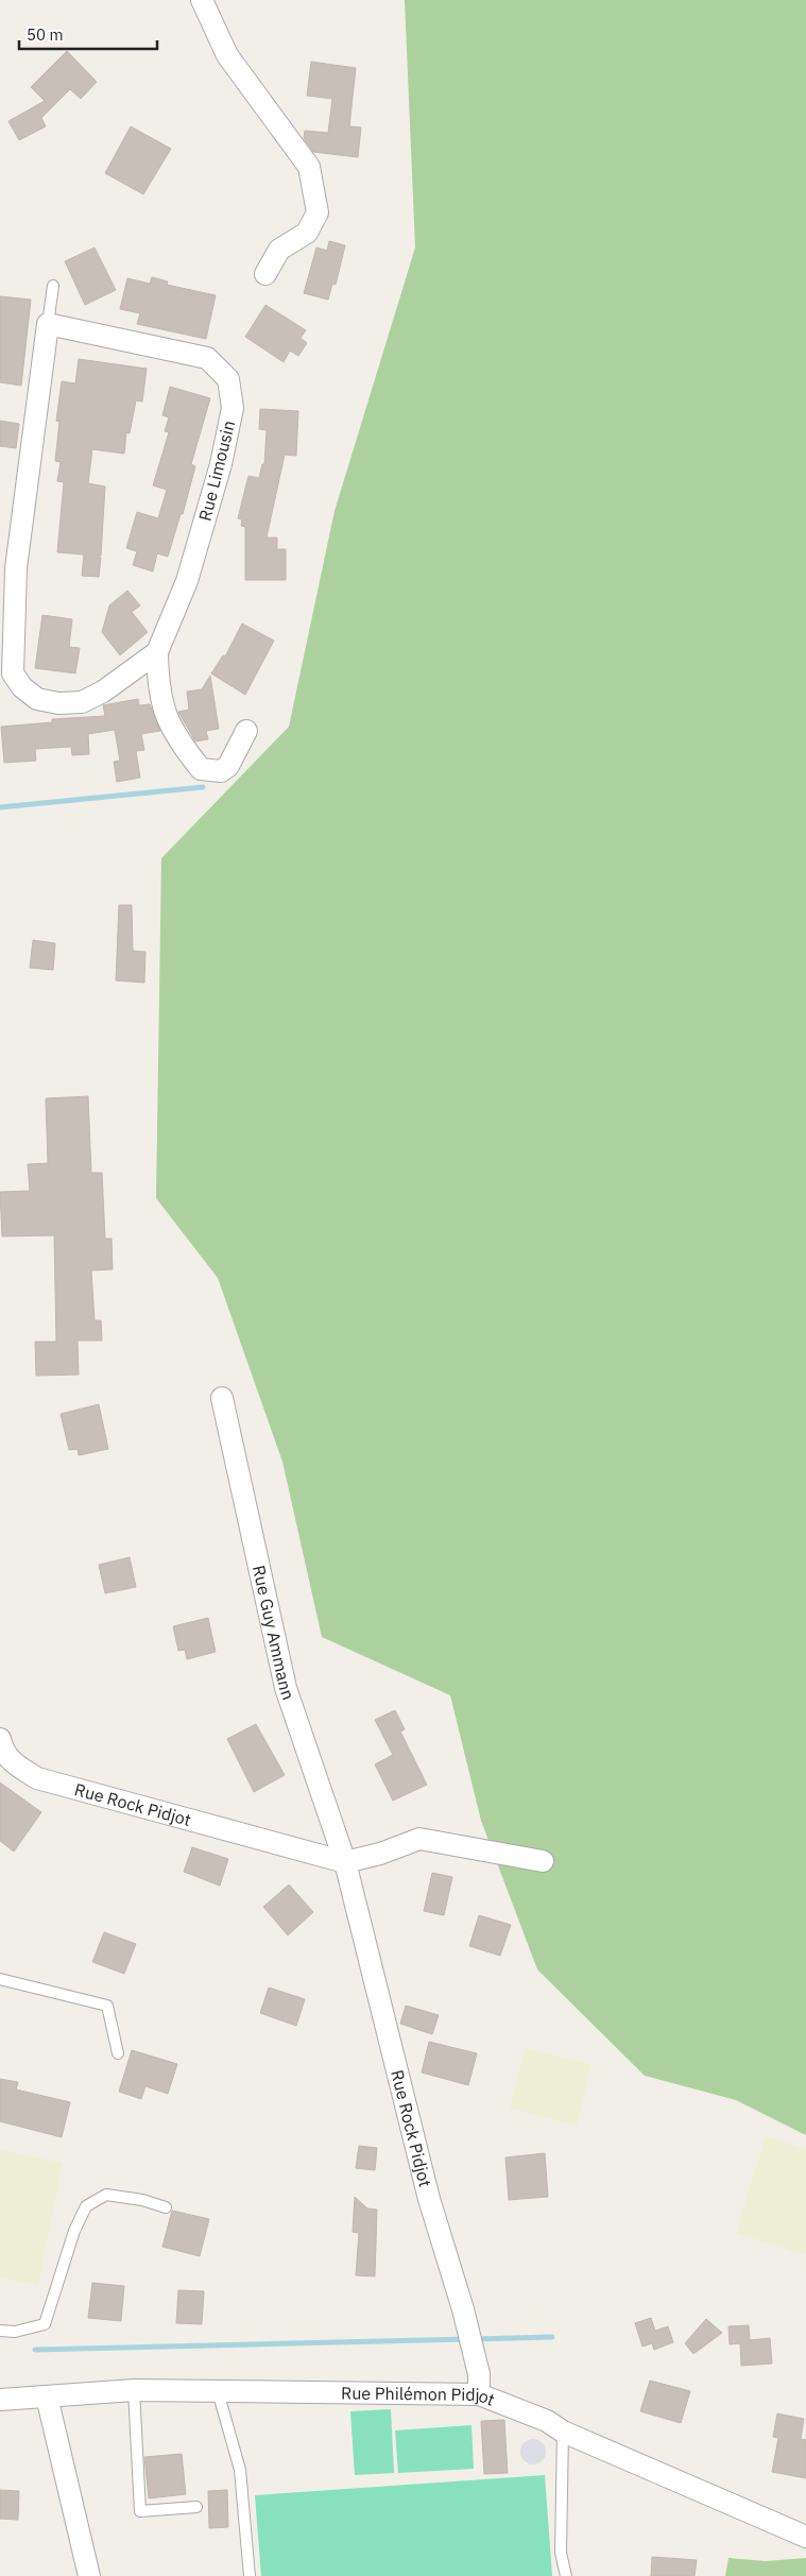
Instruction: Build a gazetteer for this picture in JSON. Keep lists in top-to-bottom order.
{
  "streets": {
    "street": [
      "Rue Limousin",
      "Rue Guy Ammann",
      "Rue Rock Pidjot",
      "Rue Philémon Pidjot"
    ]
  },
  "crossings": [
    ["Rue Guy Ammann", "Rue Rock Pidjot"],
    ["Rue Rock Pidjot", "Rue Philémon Pidjot"]
  ],
  "scale_bar": "50 m"
}
